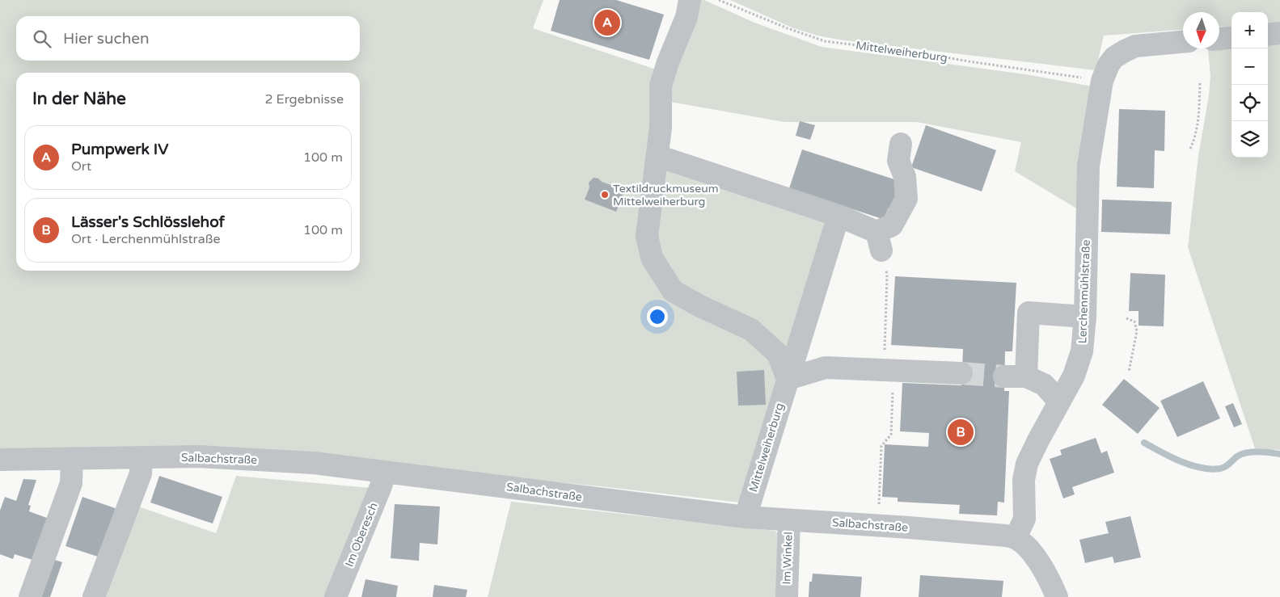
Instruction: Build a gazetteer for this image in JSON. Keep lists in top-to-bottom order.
{
  "streets": {
    "street": [
      "Mittelweiherburg",
      "Lerchenmühlstraße",
      "Salbachstraße",
      "Im Oberesch",
      "Im Winkel"
    ]
  },
  "crossings": [
    ["Mittelweiherburg", "Lerchenmühlstraße"],
    ["Mittelweiherburg", "Salbachstraße"],
    ["Lerchenmühlstraße", "Salbachstraße"],
    ["Salbachstraße", "Im Oberesch"],
    ["Salbachstraße", "Im Winkel"]
  ],
  "places": ["Textildruckmuseum Mittelweiherburg"],
  "north": "bottom",
  "page": {
    "pins": ["A", "B"],
    "map_buttons": ["+", "−"],
    "search": "Hier suchen",
    "heading": ["In der Nähe", "2 Ergebnisse"],
    "list": [
      {
        "mark": "A",
        "name": "Pumpwerk IV",
        "note": "Ort",
        "value": "100 m"
      },
      {
        "mark": "B",
        "name": "Lässer's Schlösslehof",
        "note": "Ort · Lerchenmühlstraße",
        "value": "100 m"
      }
    ]
  }
}
